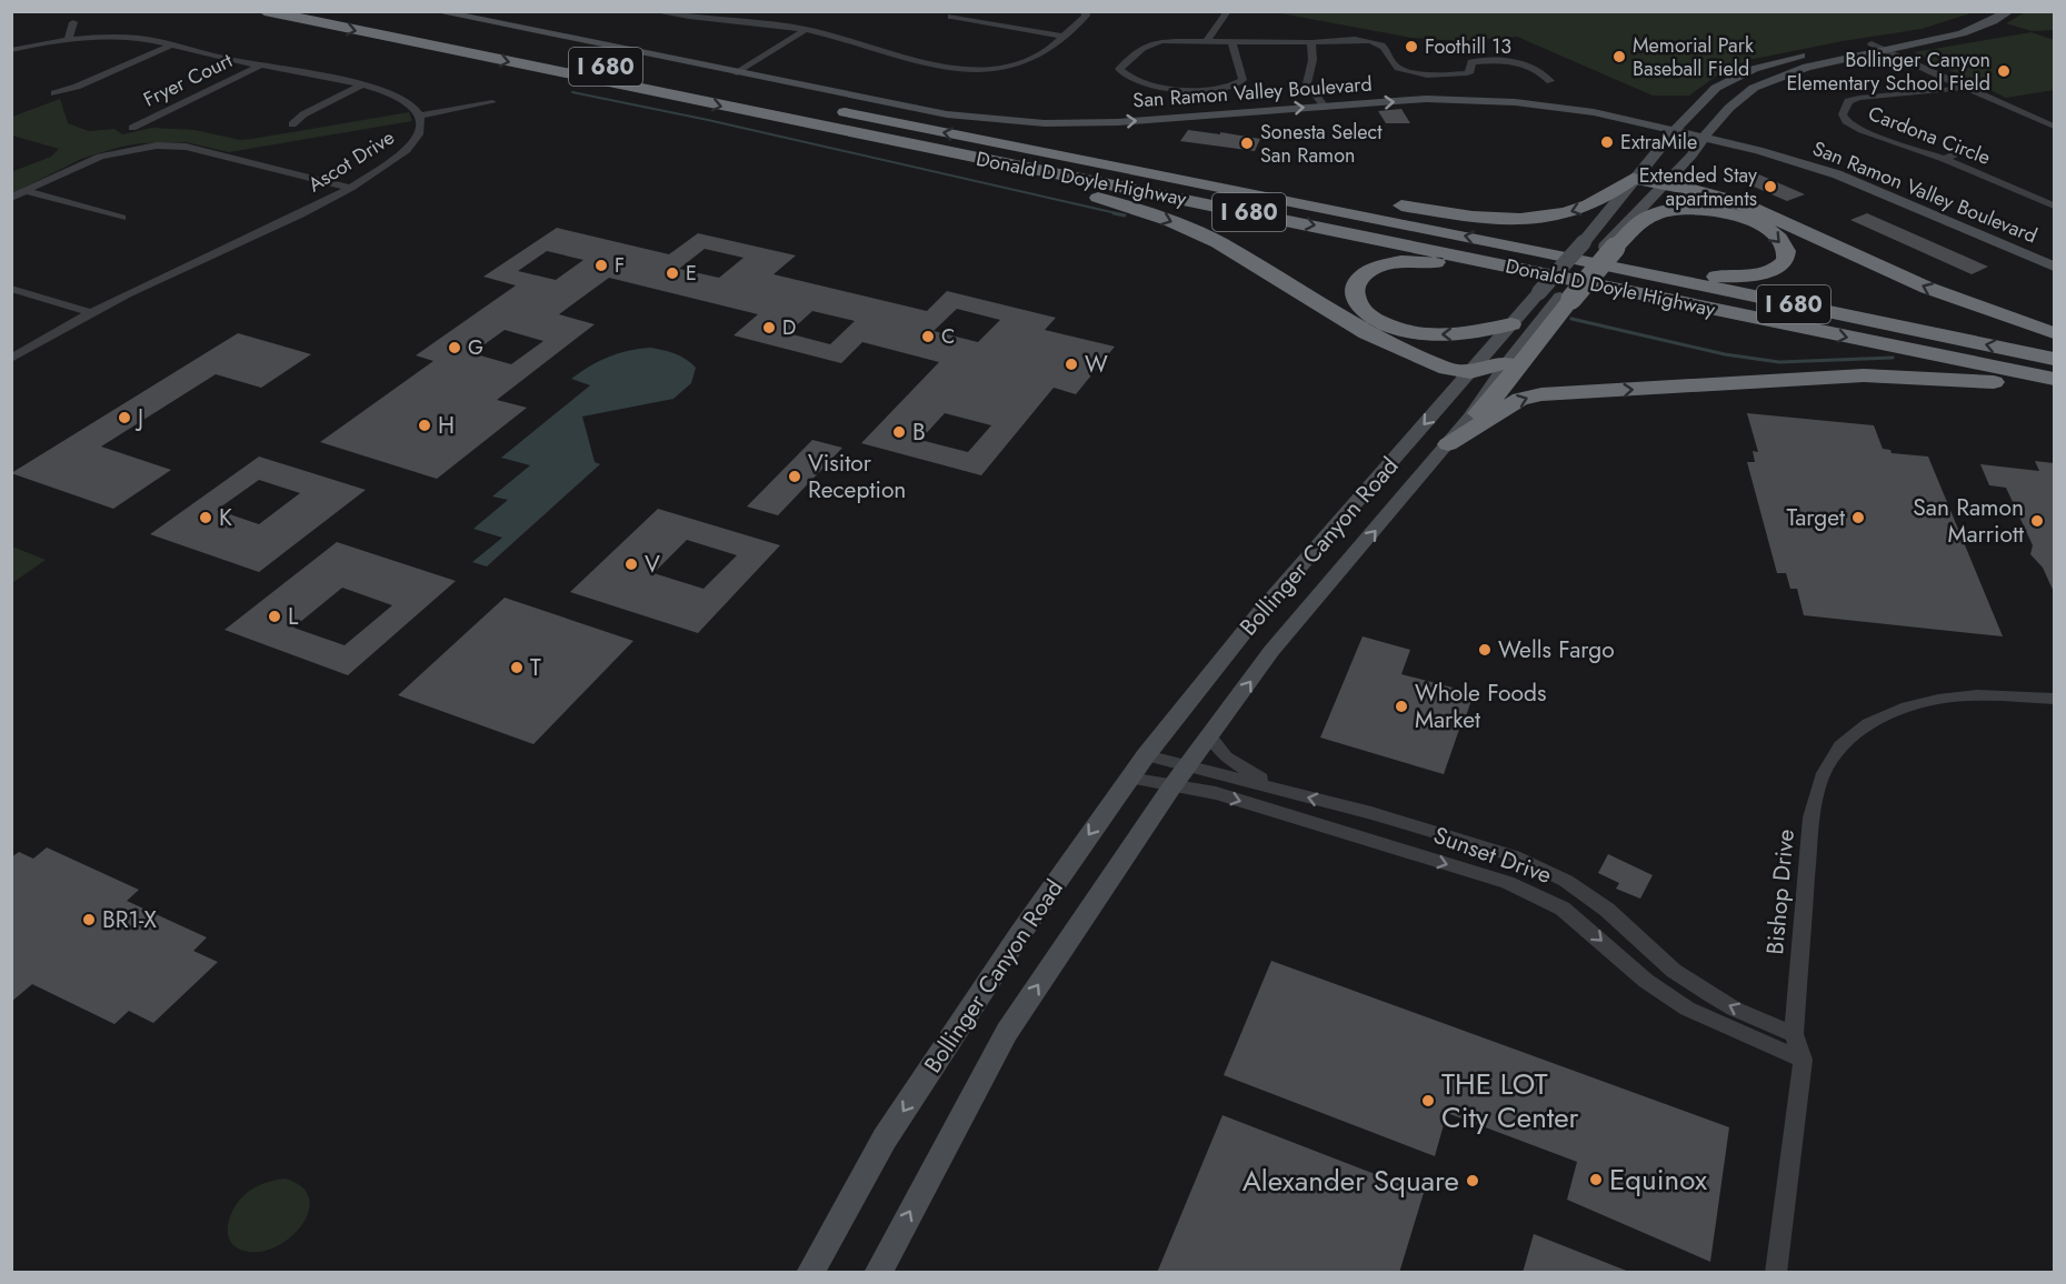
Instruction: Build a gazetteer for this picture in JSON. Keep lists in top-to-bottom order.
{
  "streets": {
    "highway": ["I 680", "Donald D Doyle Highway"],
    "main road": ["San Ramon Valley Boulevard", "Bollinger Canyon Road"],
    "street": [
      "Fryer Court",
      "Cardona Circle",
      "Ascot Drive",
      "Sunset Drive",
      "Bishop Drive"
    ]
  },
  "crossings": [
    ["Fryer Court", "Ascot Drive"],
    ["San Ramon Valley Boulevard", "Bollinger Canyon Road"],
    ["Bollinger Canyon Road", "Sunset Drive"],
    ["Sunset Drive", "Bishop Drive"]
  ],
  "places": [
    "Foothill 13",
    "Memorial Park Baseball Field",
    "Bollinger Canyon Elementary School Field",
    "ExtraMile",
    "Sonesta Select San Ramon",
    "Extended Stay apartments",
    "F",
    "E",
    "D",
    "C",
    "G",
    "W",
    "J",
    "H",
    "B",
    "Visitor Reception",
    "K",
    "Target",
    "San Ramon Marriott",
    "V",
    "L",
    "Wells Fargo",
    "T",
    "Whole Foods Market",
    "BR1-X",
    "THE LOT City Center",
    "Equinox",
    "Alexander Square"
  ]
}
